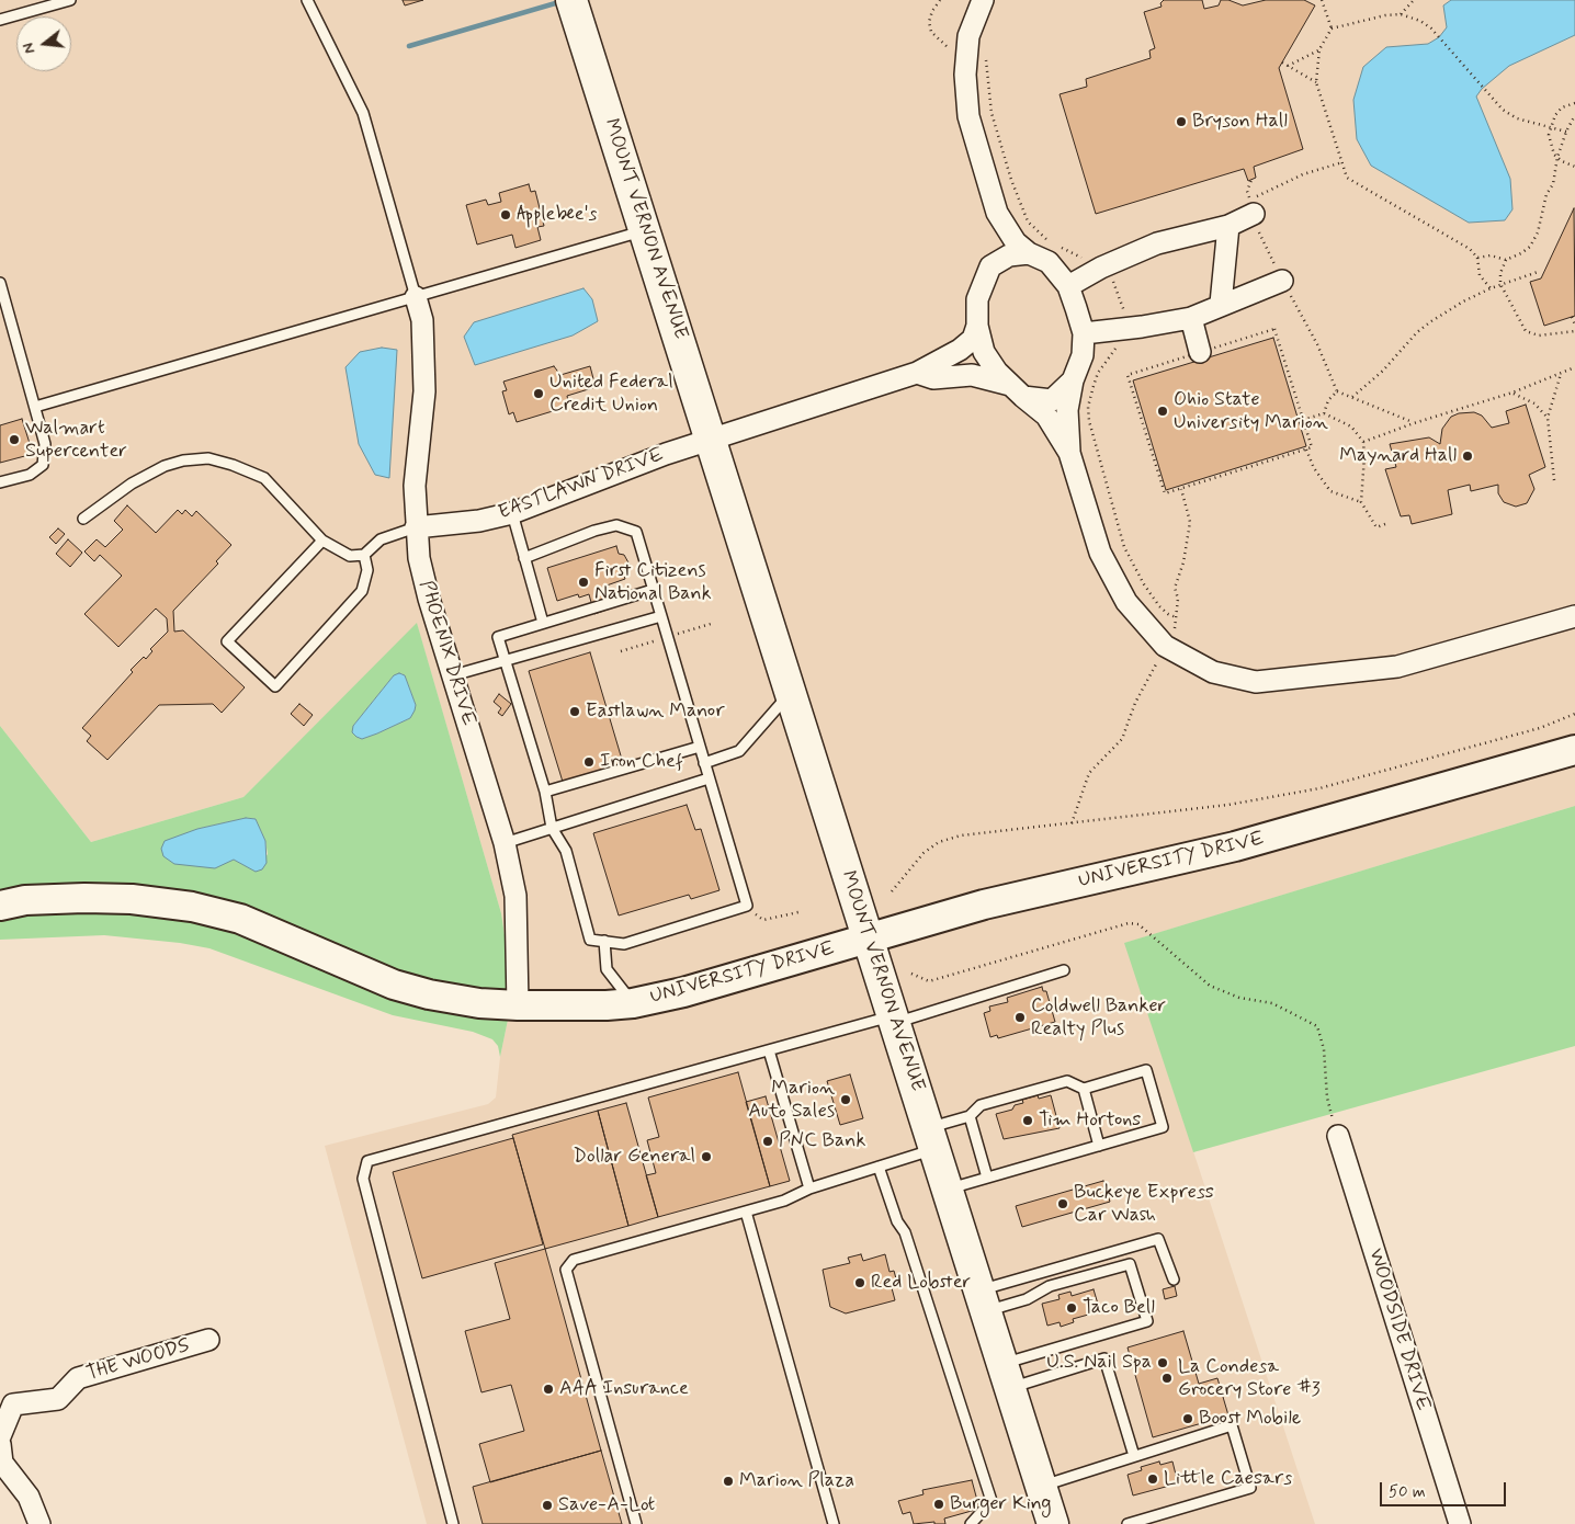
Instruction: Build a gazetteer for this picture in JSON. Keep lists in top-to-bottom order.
{
  "streets": {
    "main road": ["MOUNT VERNON AVENUE"],
    "street": [
      "EASTLAWN DRIVE",
      "PHOENIX DRIVE",
      "UNIVERSITY DRIVE",
      "WOODSIDE DRIVE",
      "THE WOODS"
    ]
  },
  "crossings": [
    ["MOUNT VERNON AVENUE", "EASTLAWN DRIVE"],
    ["MOUNT VERNON AVENUE", "UNIVERSITY DRIVE"],
    ["EASTLAWN DRIVE", "PHOENIX DRIVE"],
    ["PHOENIX DRIVE", "UNIVERSITY DRIVE"]
  ],
  "places": [
    "Bryson Hall",
    "Applebee's",
    "United Federal Credit Union",
    "Ohio State University Marion",
    "Walmart Supercenter",
    "Maynard Hall",
    "First Citizens National Bank",
    "Eastlawn Manor",
    "Iron Chef",
    "Coldwell Banker Realty Plus",
    "Marion Auto Sales",
    "Tim Hortons",
    "PNC Bank",
    "Dollar General",
    "Buckeye Express Car Wash",
    "Red Lobster",
    "Taco Bell",
    "U.S. Nail Spa",
    "La Condesa Grocery Store #3",
    "AAA Insurance",
    "Boost Mobile",
    "Little Caesars",
    "Marion Plaza",
    "Burger King",
    "Save-A-Lot"
  ],
  "scale_bar": "50 m",
  "north": "left"
}
